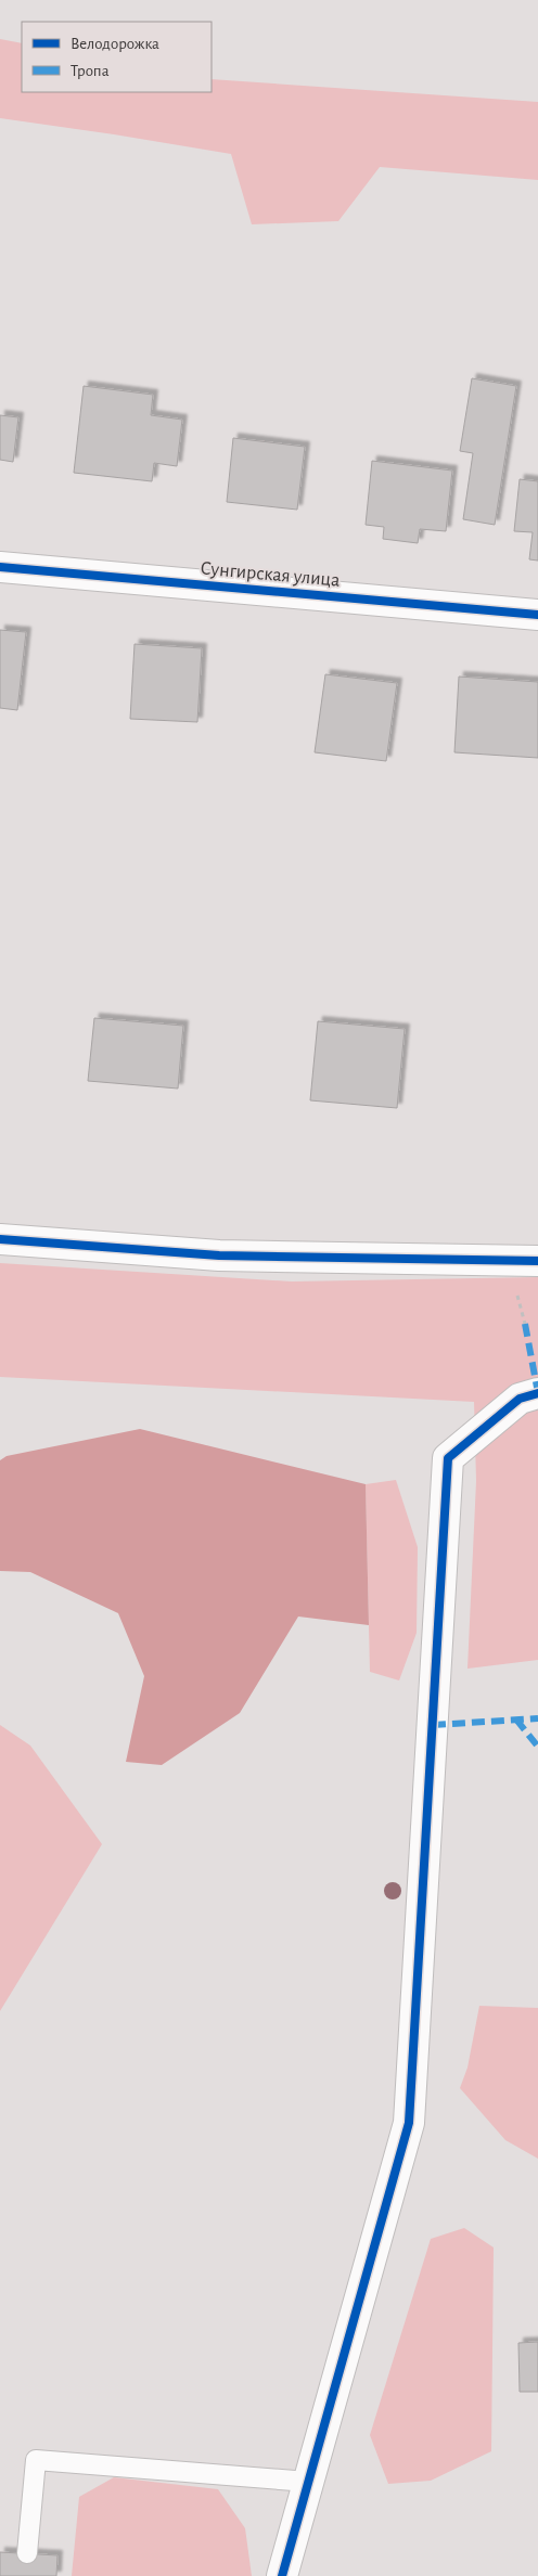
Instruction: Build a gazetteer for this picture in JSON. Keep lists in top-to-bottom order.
{
  "streets": {
    "street": ["Сунгирская улица"]
  },
  "legend": ["Велодорожка", "Тропа"]
}
